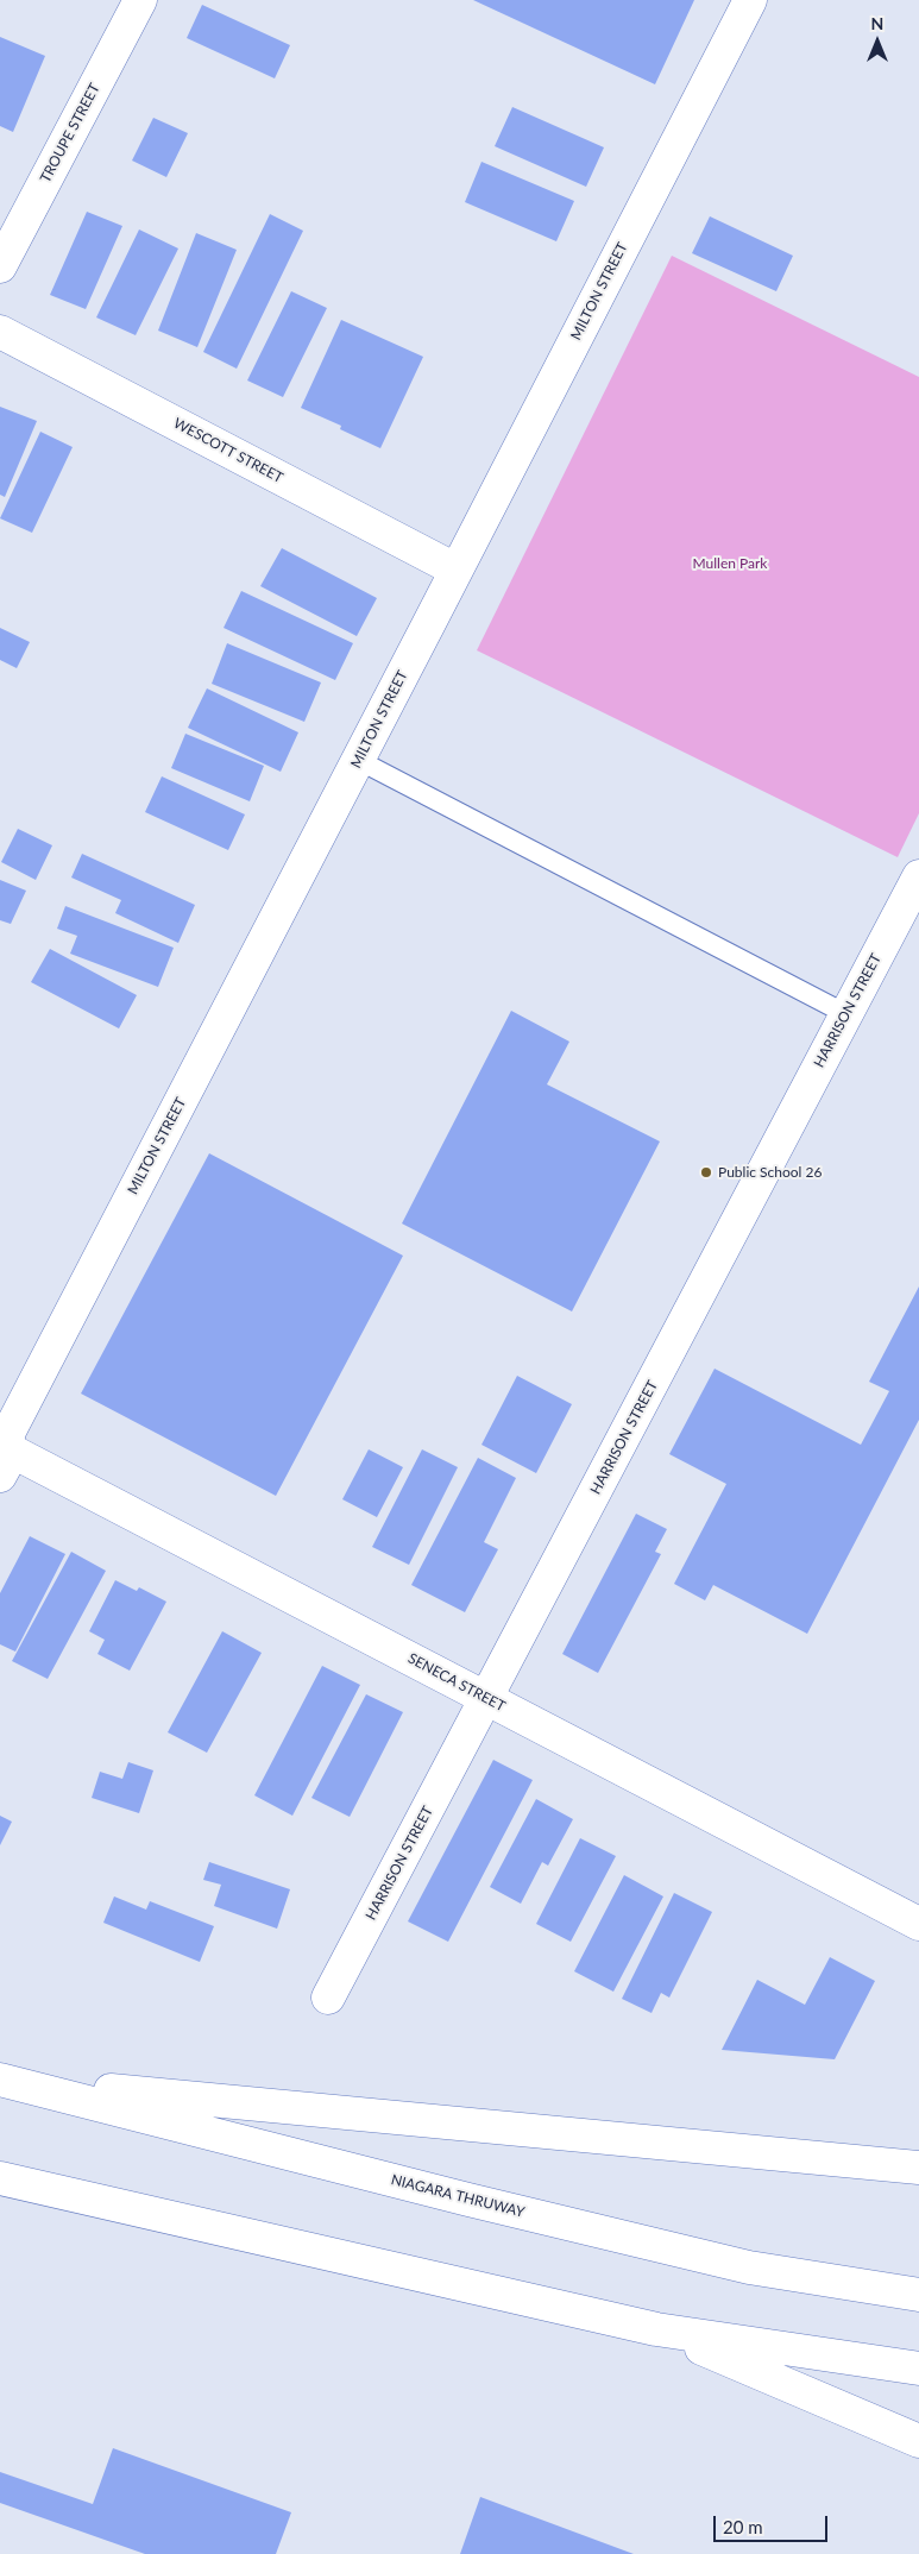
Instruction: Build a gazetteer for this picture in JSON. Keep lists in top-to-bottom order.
{
  "streets": {
    "main road": [
      "TROUPE STREET",
      "MILTON STREET",
      "WESCOTT STREET",
      "HARRISON STREET",
      "SENECA STREET",
      "NIAGARA THRUWAY"
    ]
  },
  "crossings": [
    ["MILTON STREET", "WESCOTT STREET"],
    ["MILTON STREET", "SENECA STREET"],
    ["HARRISON STREET", "SENECA STREET"]
  ],
  "parks": ["Mullen Park"],
  "places": ["Public School 26"],
  "scale_bar": "20 m",
  "north": "top"
}
